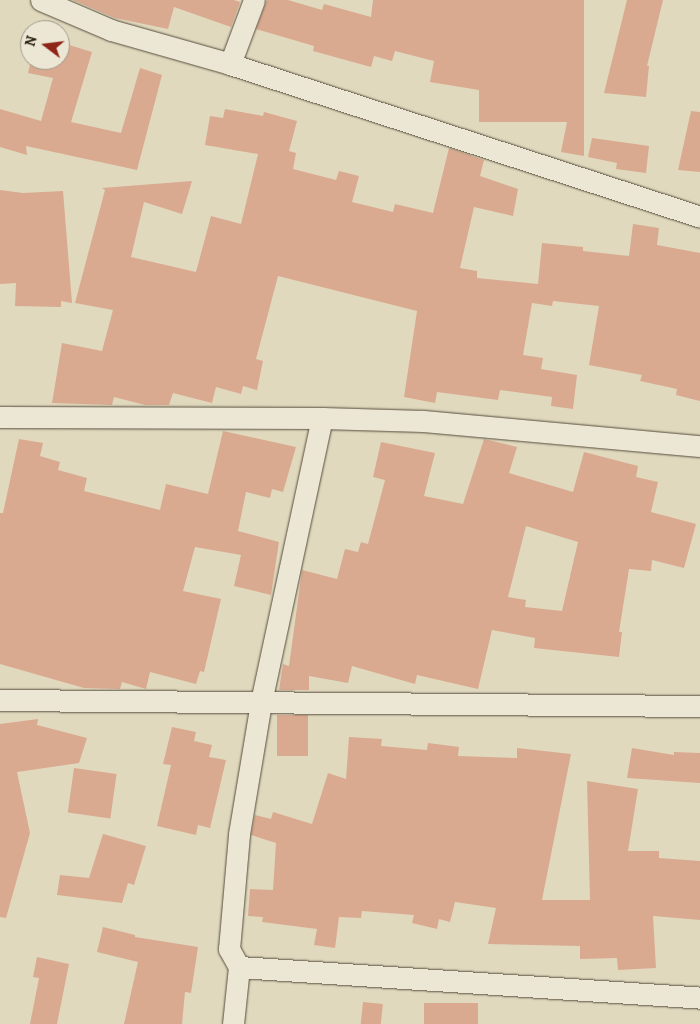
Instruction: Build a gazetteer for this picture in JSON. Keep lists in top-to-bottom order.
{
  "north": "left"
}
